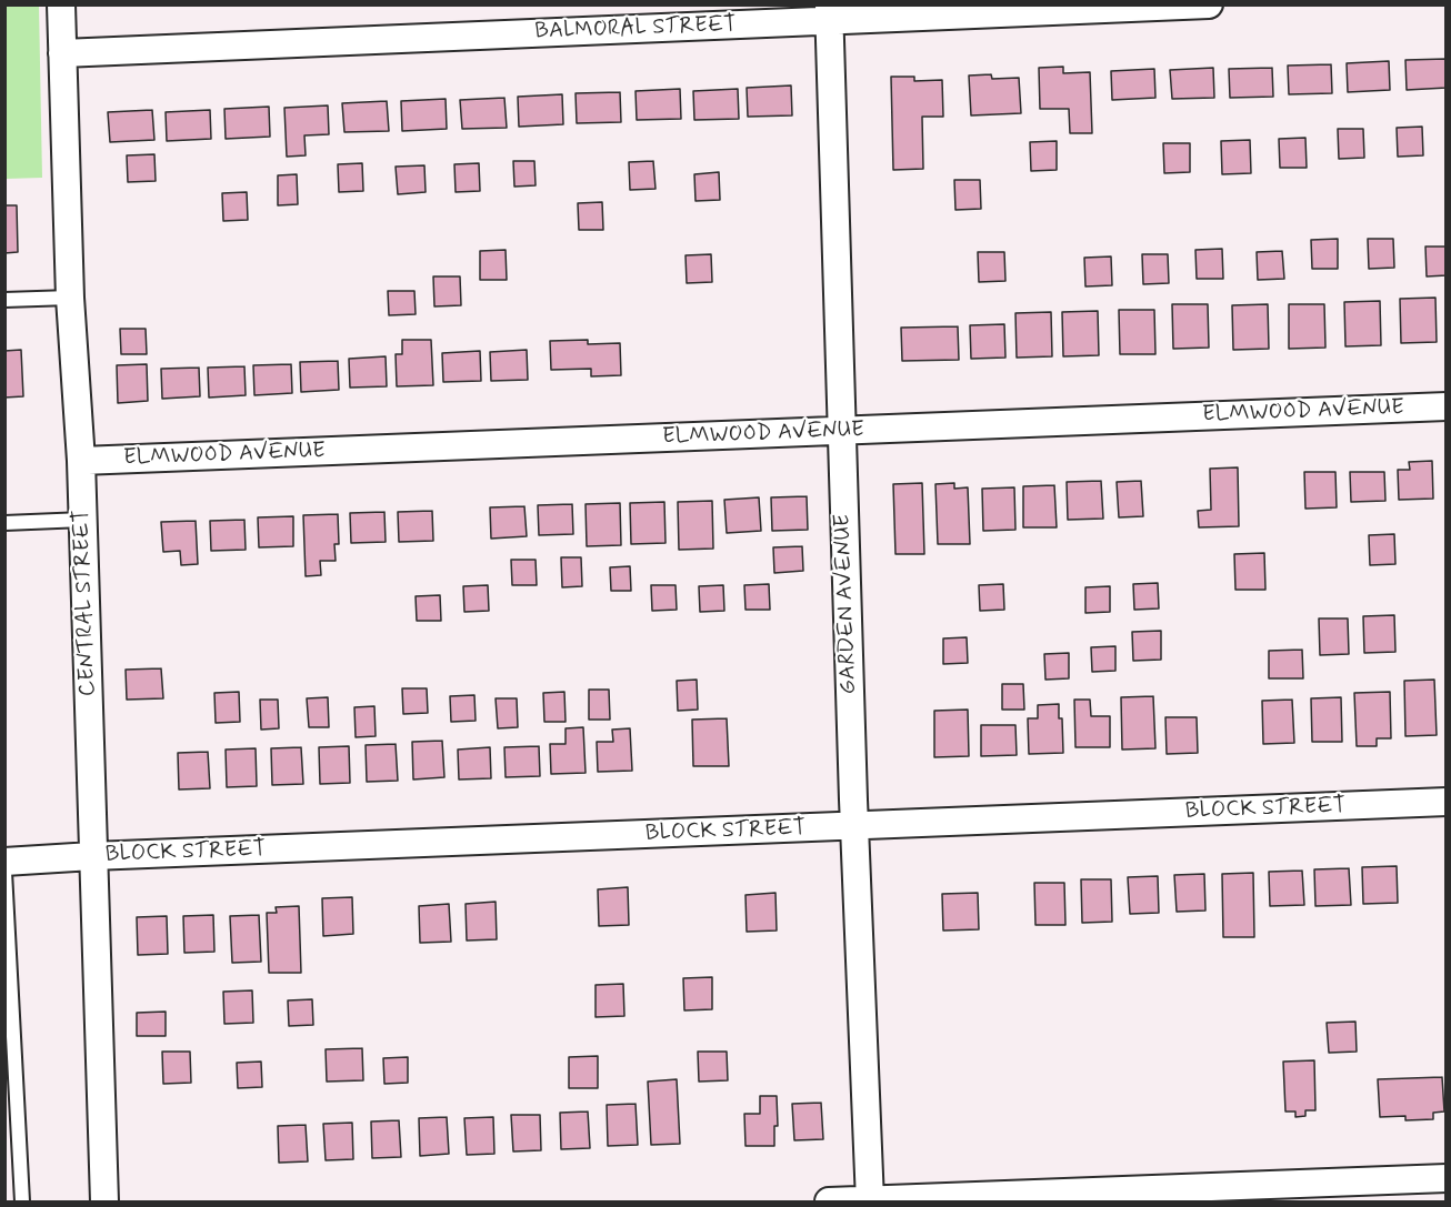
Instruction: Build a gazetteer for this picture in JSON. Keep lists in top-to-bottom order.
{
  "streets": {
    "street": [
      "BALMORAL STREET",
      "ELMWOOD AVENUE",
      "CENTRAL STREET",
      "GARDEN AVENUE",
      "BLOCK STREET"
    ]
  },
  "crossings": [
    ["BALMORAL STREET", "CENTRAL STREET"],
    ["BALMORAL STREET", "GARDEN AVENUE"],
    ["ELMWOOD AVENUE", "CENTRAL STREET"],
    ["ELMWOOD AVENUE", "GARDEN AVENUE"],
    ["CENTRAL STREET", "BLOCK STREET"],
    ["GARDEN AVENUE", "BLOCK STREET"]
  ]
}
